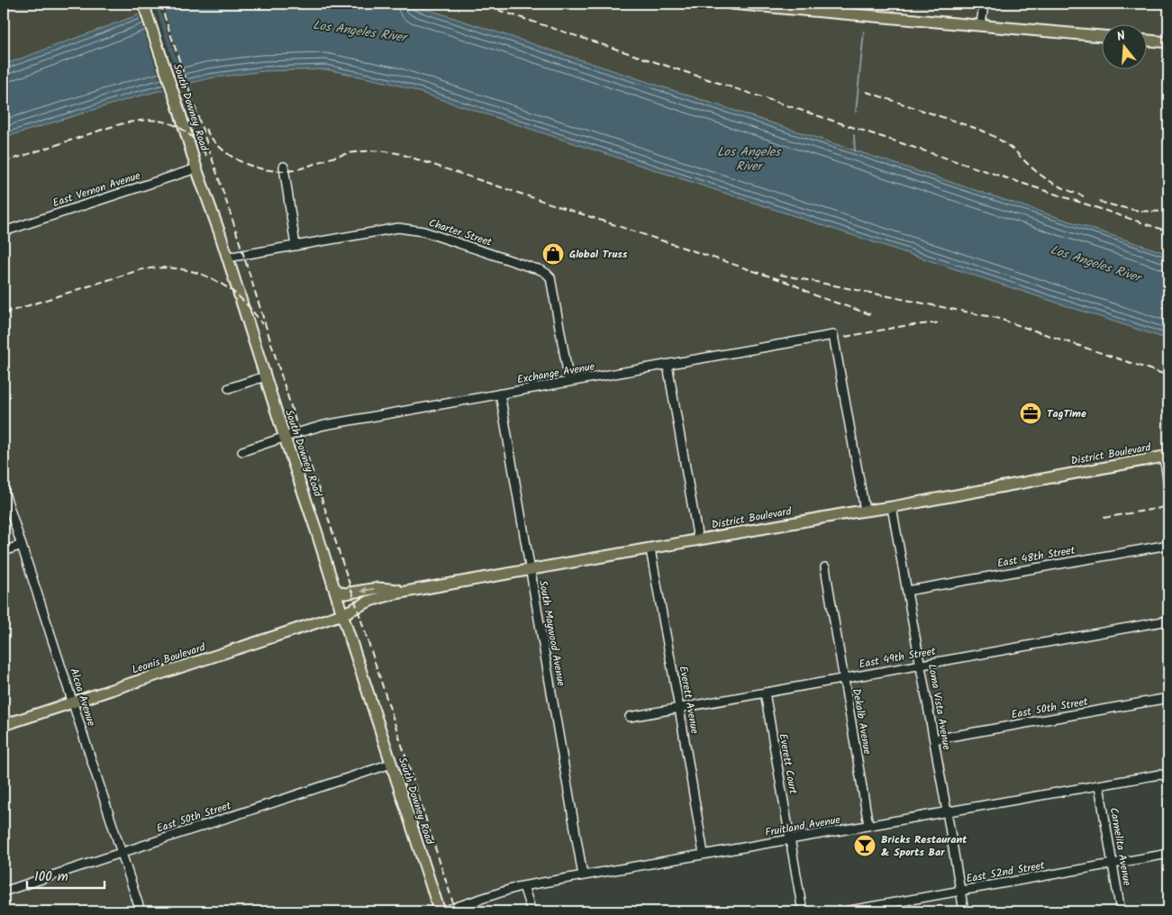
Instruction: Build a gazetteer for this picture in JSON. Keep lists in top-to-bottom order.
{
  "streets": {
    "main road": ["South Downey Road", "District Boulevard", "Leonis Boulevard"],
    "street": [
      "East Vernon Avenue",
      "Charter Street",
      "Exchange Avenue",
      "East 48th Street",
      "South Maywood Avenue",
      "East 49th Street",
      "Alcoa Avenue",
      "Everett Avenue",
      "Loma Vista Avenue",
      "East 50th Street",
      "Dekalb Avenue",
      "Everett Court",
      "Fruitland Avenue",
      "Carmelita Avenue",
      "East 52nd Street"
    ]
  },
  "crossings": [
    ["South Downey Road", "East Vernon Avenue"],
    ["South Downey Road", "Charter Street"],
    ["South Downey Road", "Exchange Avenue"],
    ["South Downey Road", "District Boulevard"],
    ["South Downey Road", "Leonis Boulevard"],
    ["South Downey Road", "East 50th Street"],
    ["South Downey Road", "Fruitland Avenue"],
    ["Charter Street", "Exchange Avenue"],
    ["Exchange Avenue", "District Boulevard"],
    ["Exchange Avenue", "South Maywood Avenue"],
    ["District Boulevard", "South Maywood Avenue"],
    ["District Boulevard", "Leonis Boulevard"],
    ["District Boulevard", "Everett Avenue"],
    ["District Boulevard", "Loma Vista Avenue"],
    ["East 48th Street", "Loma Vista Avenue"],
    ["South Maywood Avenue", "Fruitland Avenue"],
    ["East 49th Street", "Everett Avenue"],
    ["East 49th Street", "Loma Vista Avenue"],
    ["East 49th Street", "Dekalb Avenue"],
    ["East 49th Street", "Everett Court"],
    ["Leonis Boulevard", "Alcoa Avenue"],
    ["Alcoa Avenue", "East 50th Street"],
    ["Everett Avenue", "Fruitland Avenue"],
    ["Loma Vista Avenue", "East 50th Street"],
    ["Loma Vista Avenue", "Fruitland Avenue"],
    ["Loma Vista Avenue", "East 52nd Street"],
    ["Dekalb Avenue", "Fruitland Avenue"],
    ["Everett Court", "Fruitland Avenue"],
    ["Fruitland Avenue", "Carmelita Avenue"],
    ["Carmelita Avenue", "East 52nd Street"]
  ],
  "water": ["Los Angeles River"],
  "places": {
    "shop": ["Global Truss"],
    "office": ["TagTime"],
    "bar": ["Bricks Restaurant & Sports Bar"]
  },
  "scale_bar": "100 m",
  "north": "top"
}
